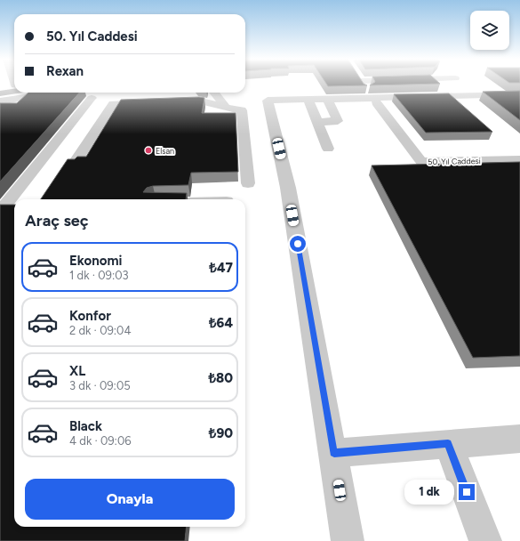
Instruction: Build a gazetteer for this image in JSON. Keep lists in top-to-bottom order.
{
  "streets": {
    "street": ["50. Yıl Caddesi"]
  },
  "places": ["Elsan"],
  "page": {
    "banner": ["50. Yıl Caddesi", "Rexan"],
    "heading": "Araç seç",
    "list": [
      {
        "name": "Ekonomi",
        "note": "1 dk · 09:03",
        "value": "₺47"
      },
      {
        "name": "Konfor",
        "note": "2 dk · 09:04",
        "value": "₺64"
      },
      {
        "name": "XL",
        "note": "3 dk · 09:05",
        "value": "₺80"
      },
      {
        "name": "Black",
        "note": "4 dk · 09:06",
        "value": "₺90"
      }
    ],
    "buttons": "Onayla",
    "bubble": "1 dk"
  }
}
